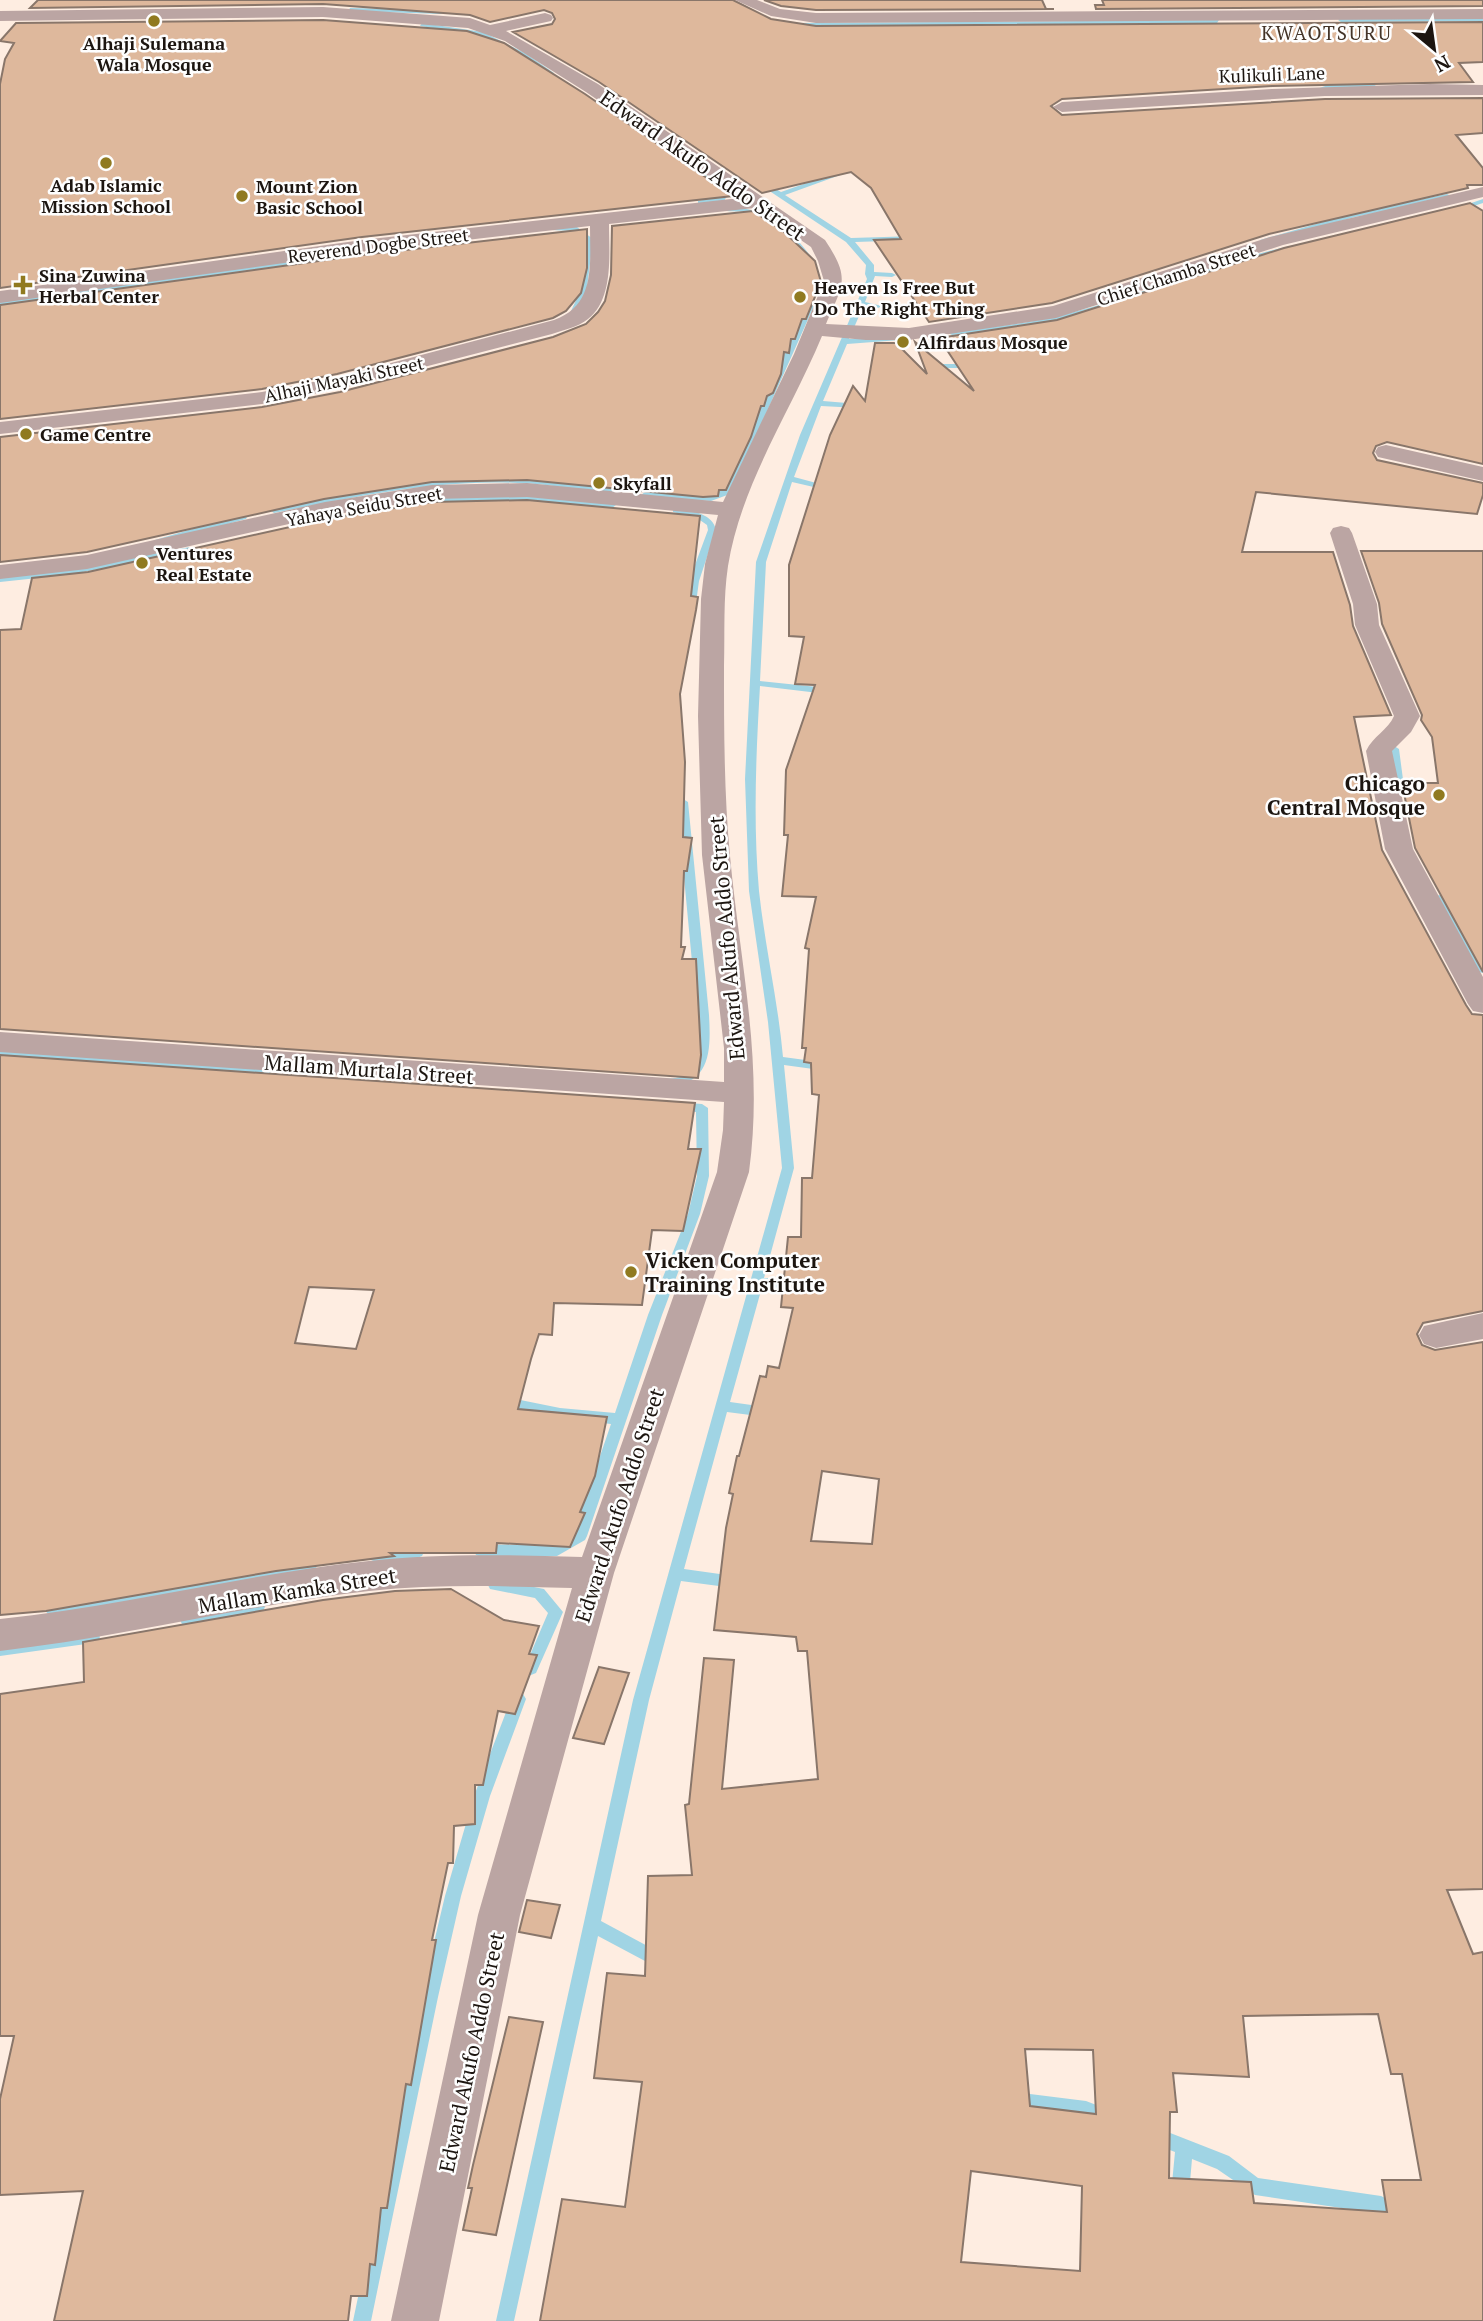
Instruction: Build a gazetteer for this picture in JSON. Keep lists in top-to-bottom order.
{
  "streets": {
    "street": [
      "Kulikuli Lane",
      "Edward Akufo Addo Street",
      "Reverend Dogbe Street",
      "Chief Chamba Street",
      "Alhaji Mayaki Street",
      "Yahaya Seidu Street",
      "Mallam Murtala Street",
      "Mallam Kamka Street"
    ]
  },
  "crossings": [
    ["Edward Akufo Addo Street", "Reverend Dogbe Street"],
    ["Edward Akufo Addo Street", "Chief Chamba Street"],
    ["Edward Akufo Addo Street", "Yahaya Seidu Street"],
    ["Edward Akufo Addo Street", "Mallam Murtala Street"],
    ["Edward Akufo Addo Street", "Mallam Kamka Street"],
    ["Reverend Dogbe Street", "Alhaji Mayaki Street"]
  ],
  "districts": ["KWAOTSURU"],
  "places": {
    "other": [
      "Alhaji Sulemana Wala Mosque",
      "Adab Islamic Mission School",
      "Mount Zion Basic School",
      "Heaven Is Free But Do The Right Thing",
      "Alfirdaus Mosque",
      "Game Centre",
      "Skyfall",
      "Ventures Real Estate",
      "Chicago Central Mosque",
      "Vicken Computer Training Institute"
    ],
    "health": ["Sina Zuwina Herbal Center"]
  },
  "north": "bottom right"
}
